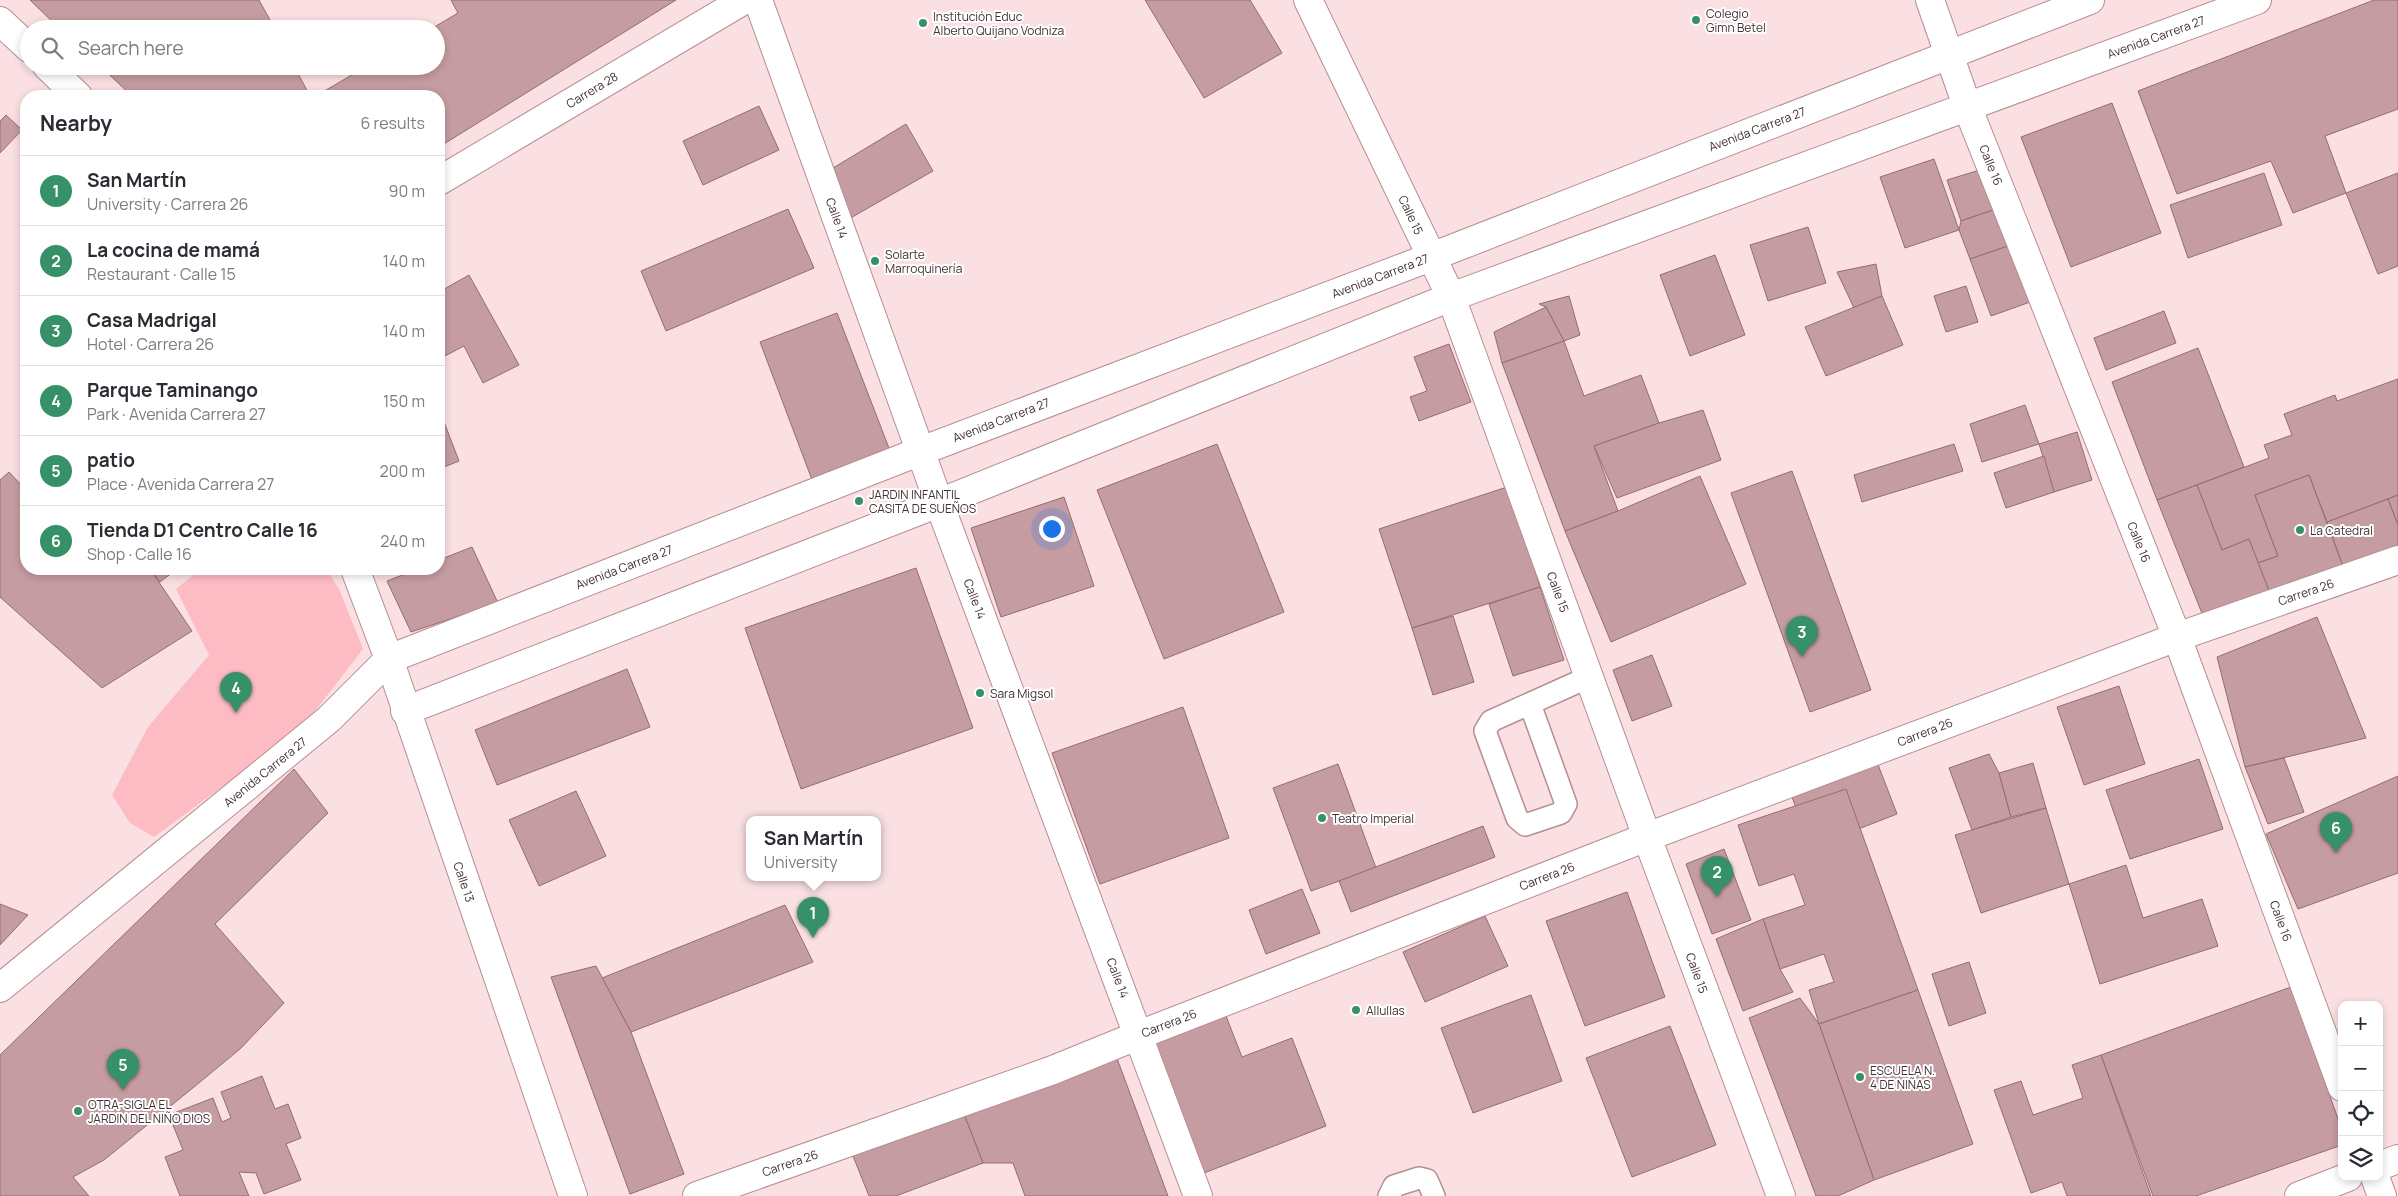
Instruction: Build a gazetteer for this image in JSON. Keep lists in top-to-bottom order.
{
  "streets": {
    "street": [
      "Avenida Carrera 27",
      "Carrera 28",
      "Calle 16",
      "Calle 15",
      "Calle 14",
      "Carrera 26",
      "Calle 13"
    ]
  },
  "crossings": [
    ["Avenida Carrera 27", "Calle 16"],
    ["Avenida Carrera 27", "Calle 15"],
    ["Avenida Carrera 27", "Calle 14"],
    ["Avenida Carrera 27", "Calle 13"],
    ["Calle 16", "Carrera 26"],
    ["Calle 15", "Carrera 26"],
    ["Calle 14", "Carrera 26"]
  ],
  "places": [
    "Colegio Gimn Betel",
    "Institución Educ Alberto Quijano Vodniza",
    "Solarte Marroquinería",
    "JARDIN INFANTIL CASITA DE SUEÑOS",
    "La Catedral",
    "Sara Migsol",
    "Teatro Imperial",
    "Allullas",
    "ESCUELA N. 4 DE NIÑAS",
    "OTRA-SIGLA EL JARDIN DEL NIÑO DIOS"
  ],
  "page": {
    "search": "Search here",
    "heading": ["Nearby", "6 results"],
    "list": [
      {
        "mark": "1",
        "name": "San Martín",
        "note": "University · Carrera 26",
        "value": "90 m"
      },
      {
        "mark": "2",
        "name": "La cocina de mamá",
        "note": "Restaurant · Calle 15",
        "value": "140 m"
      },
      {
        "mark": "3",
        "name": "Casa Madrigal",
        "note": "Hotel · Carrera 26",
        "value": "140 m"
      },
      {
        "mark": "4",
        "name": "Parque Taminango",
        "note": "Park · Avenida Carrera 27",
        "value": "150 m"
      },
      {
        "mark": "5",
        "name": "patio",
        "note": "Place · Avenida Carrera 27",
        "value": "200 m"
      },
      {
        "mark": "6",
        "name": "Tienda D1 Centro Calle 16",
        "note": "Shop · Calle 16",
        "value": "240 m"
      }
    ],
    "pins": [
      "3",
      "4",
      "6",
      "2",
      "1",
      "5"
    ],
    "popup": ["San Martín", "University"],
    "map_buttons": ["+", "−"]
  }
}
